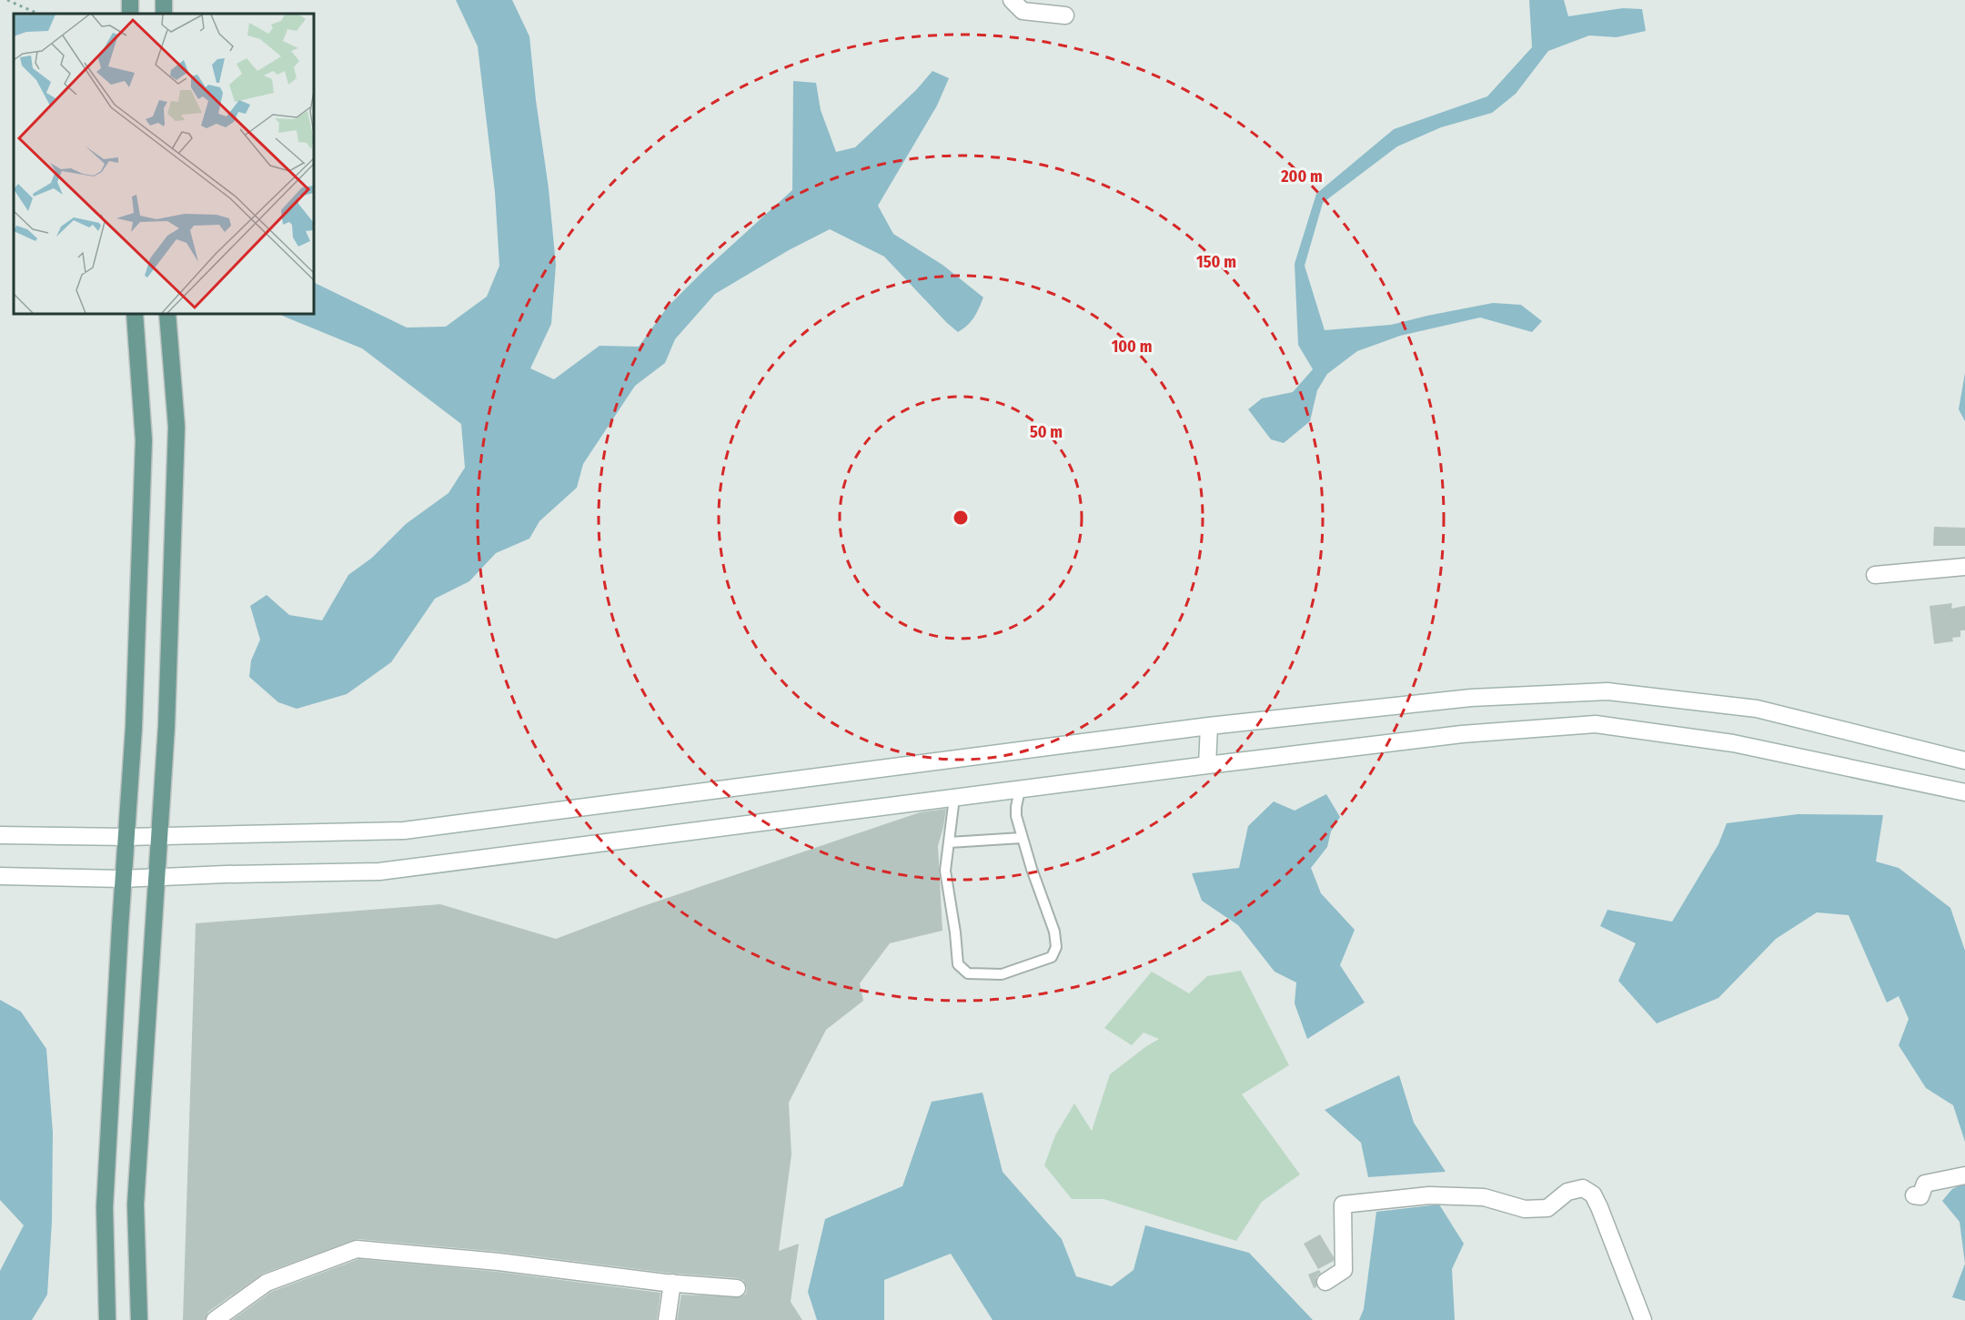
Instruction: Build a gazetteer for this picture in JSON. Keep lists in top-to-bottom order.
{
  "rings": [
    "200 m",
    "150 m",
    "100 m",
    "50 m"
  ]
}
